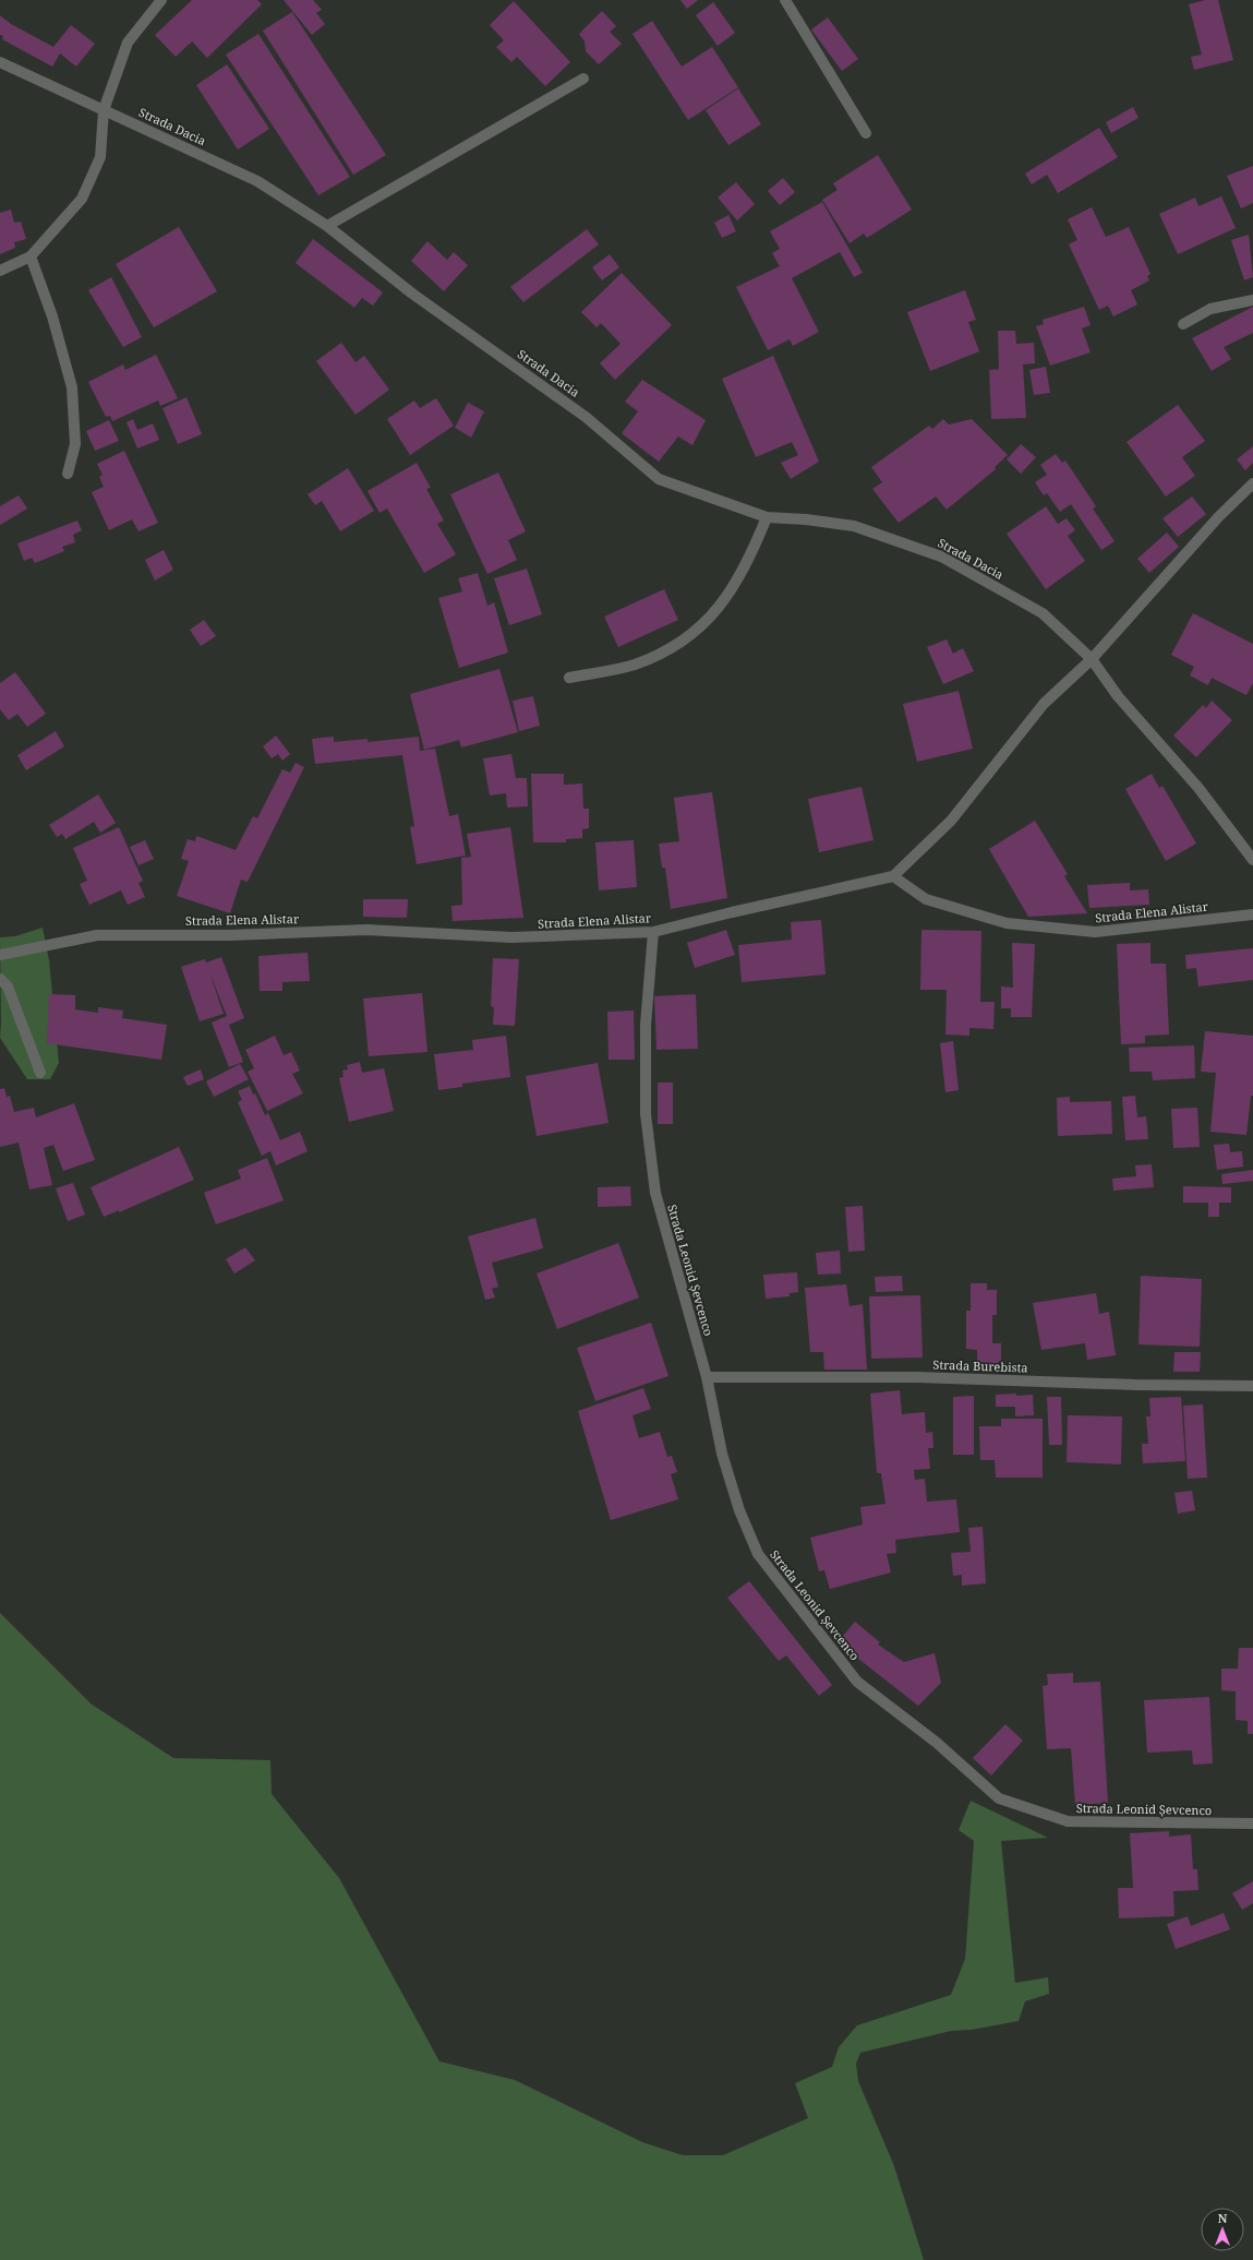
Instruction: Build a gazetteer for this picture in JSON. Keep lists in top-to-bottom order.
{
  "streets": {
    "street": [
      "Strada Dacia",
      "Strada Elena Alistar",
      "Strada Leonid Șevcenco",
      "Strada Burebista"
    ]
  },
  "crossings": [
    ["Strada Elena Alistar", "Strada Leonid Șevcenco"],
    ["Strada Leonid Șevcenco", "Strada Burebista"]
  ],
  "north": "top"
}
